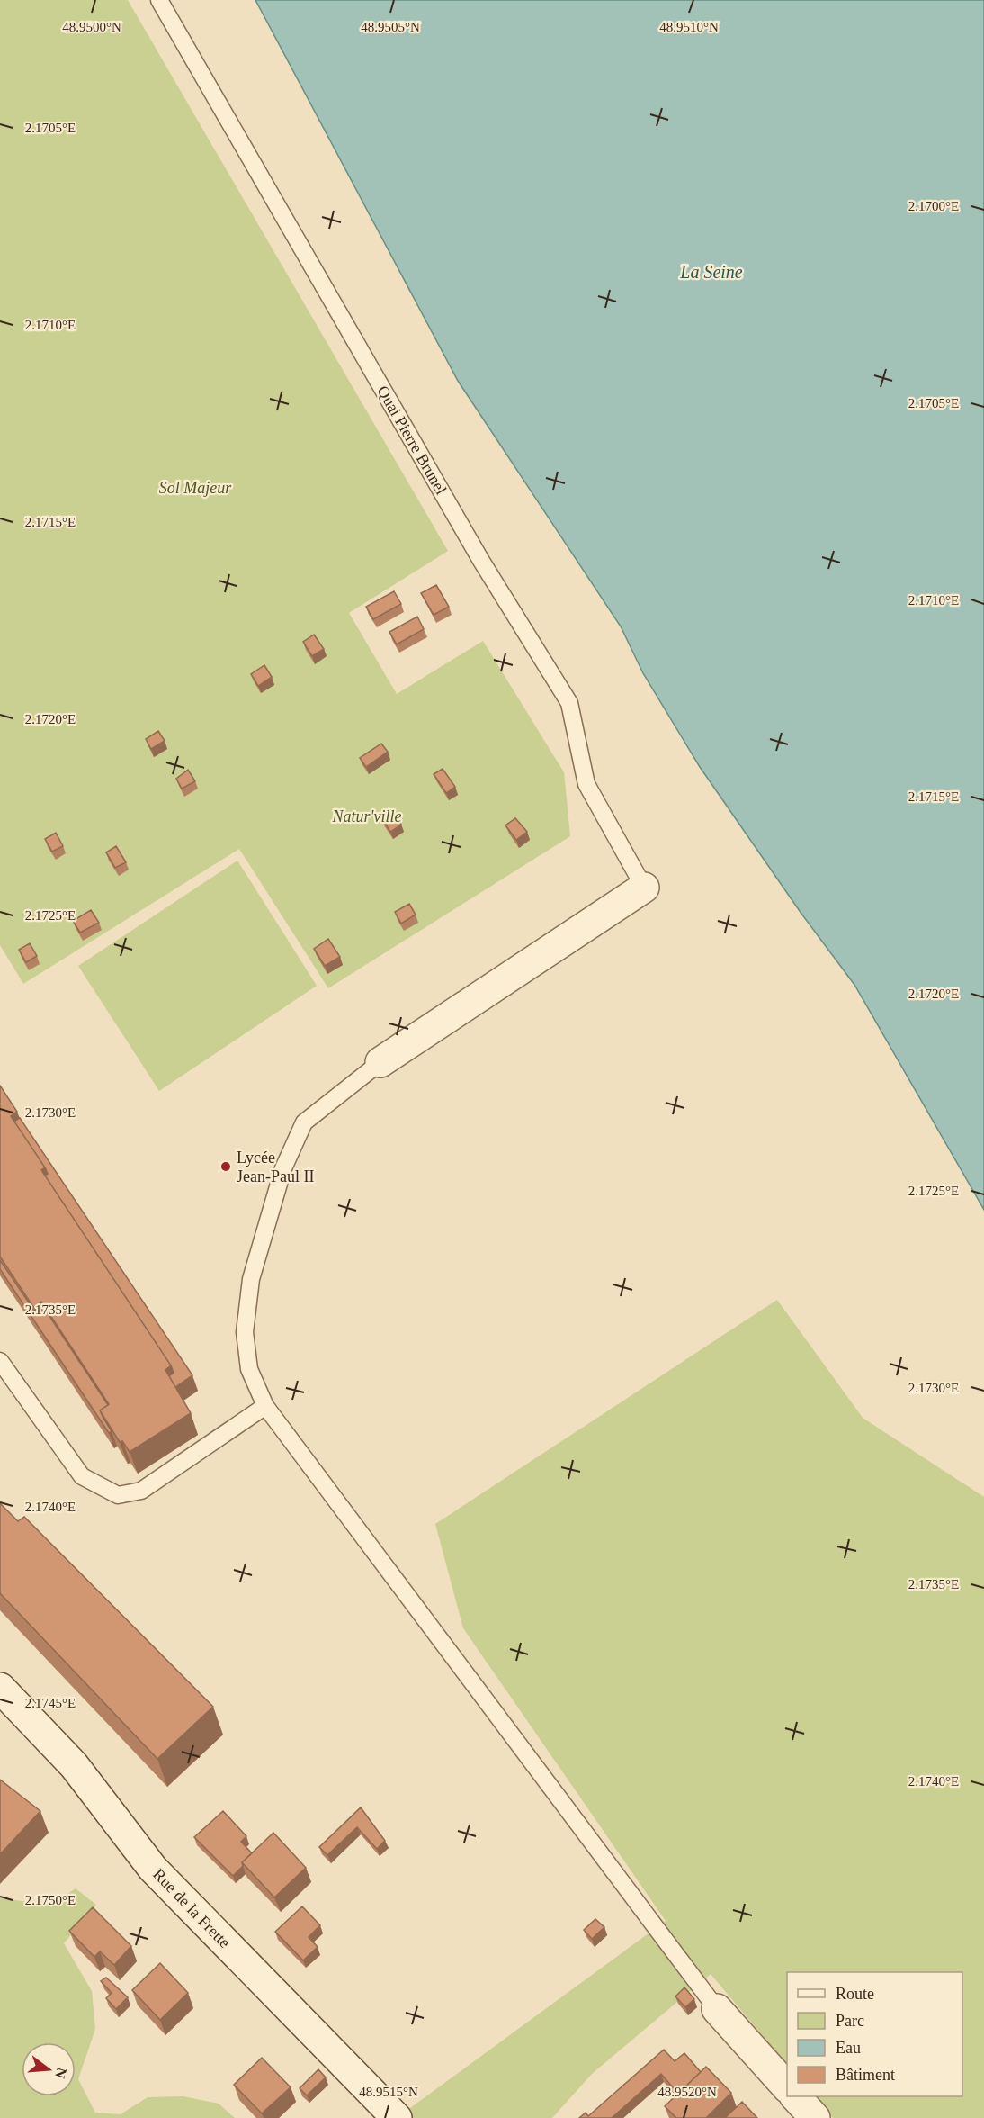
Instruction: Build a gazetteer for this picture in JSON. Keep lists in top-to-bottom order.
{
  "streets": {
    "street": ["Rue de la Frette"],
    "lane": ["Quai Pierre Brunel"]
  },
  "water": ["La Seine"],
  "parks": ["Sol Majeur", "Natur'ville"],
  "places": ["Lycée Jean-Paul II"],
  "legend": [
    "Route",
    "Parc",
    "Eau",
    "Bâtiment"
  ],
  "north": "right",
  "coordinates": [
    "48.9500°N",
    "48.9505°N",
    "48.9510°N",
    "2.1705°E",
    "2.1700°E",
    "2.1710°E",
    "2.1715°E",
    "2.1720°E",
    "2.1725°E",
    "2.1730°E",
    "2.1735°E",
    "2.1740°E",
    "2.1745°E",
    "2.1750°E",
    "48.9515°N",
    "48.9520°N"
  ]
}
